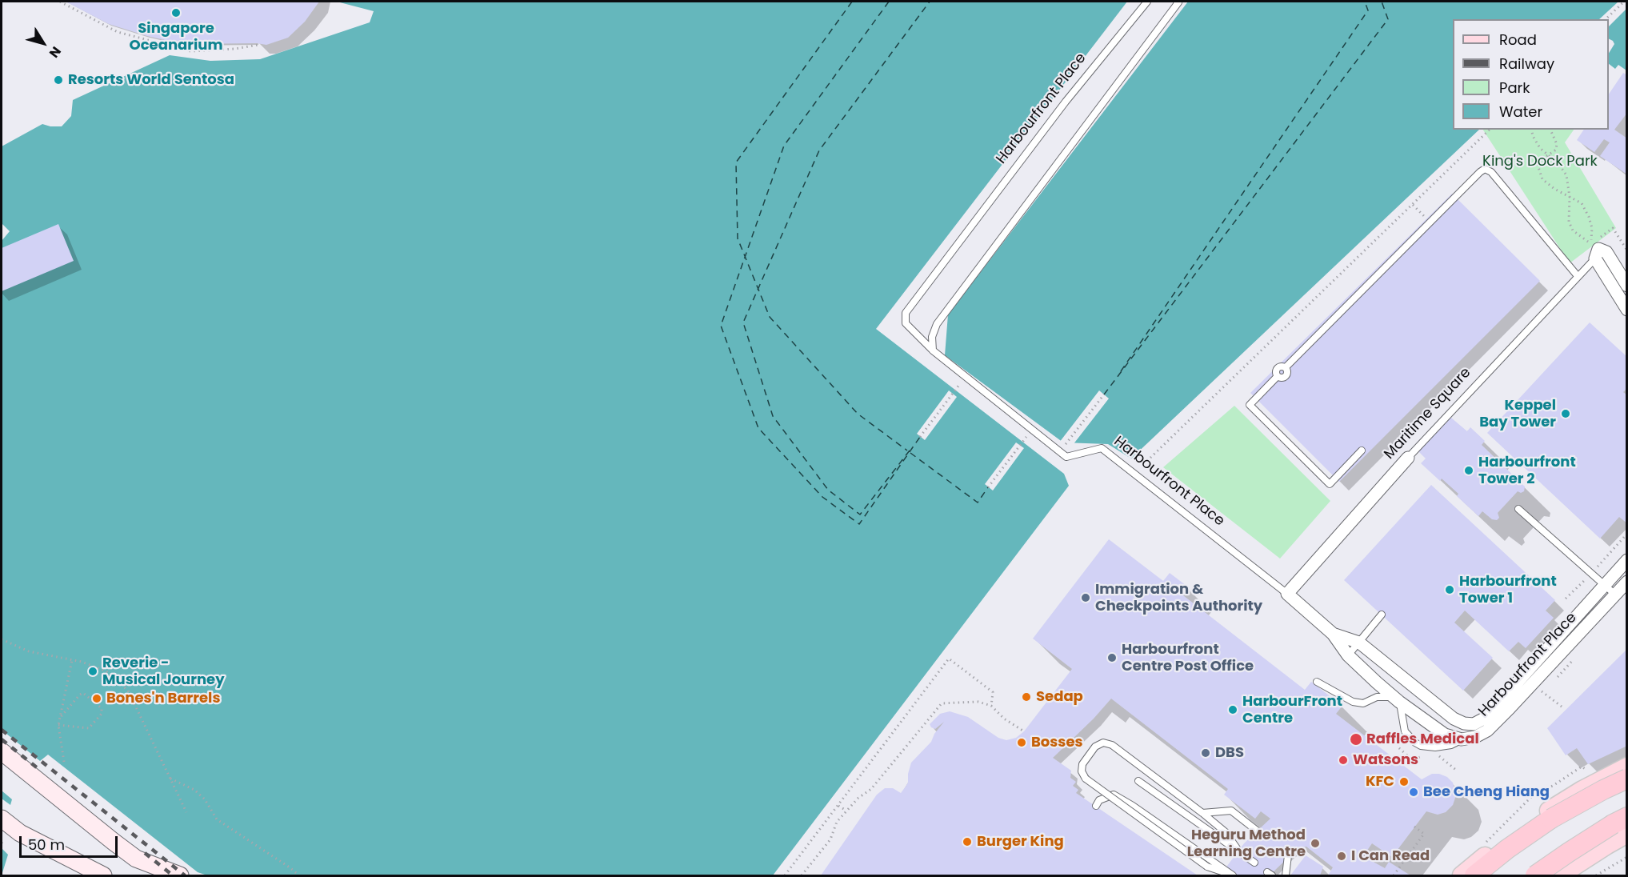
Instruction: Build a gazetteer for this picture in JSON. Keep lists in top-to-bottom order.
{
  "streets": {
    "street": ["Harbourfront Place", "Maritime Square"]
  },
  "crossings": [
    ["Harbourfront Place", "Maritime Square"]
  ],
  "parks": ["King's Dock Park"],
  "places": [
    "Singapore Oceanarium",
    "Resorts World Sentosa",
    "Keppel Bay Tower",
    "Harbourfront Tower 2",
    "Harbourfront Tower 1",
    "Immigration & Checkpoints Authority",
    "Harbourfront Centre Post Office",
    "Reverie - Musical Journey",
    "Sedap",
    "Bones'n Barrels",
    "HarbourFront Centre",
    "Raffles Medical",
    "Bosses",
    "DBS",
    "Watsons",
    "KFC",
    "Bee Cheng Hiang",
    "Burger King",
    "Heguru Method Learning Centre",
    "I Can Read"
  ],
  "legend": [
    "Road",
    "Railway",
    "Park",
    "Water"
  ],
  "scale_bar": "50 m",
  "north": "bottom right"
}
